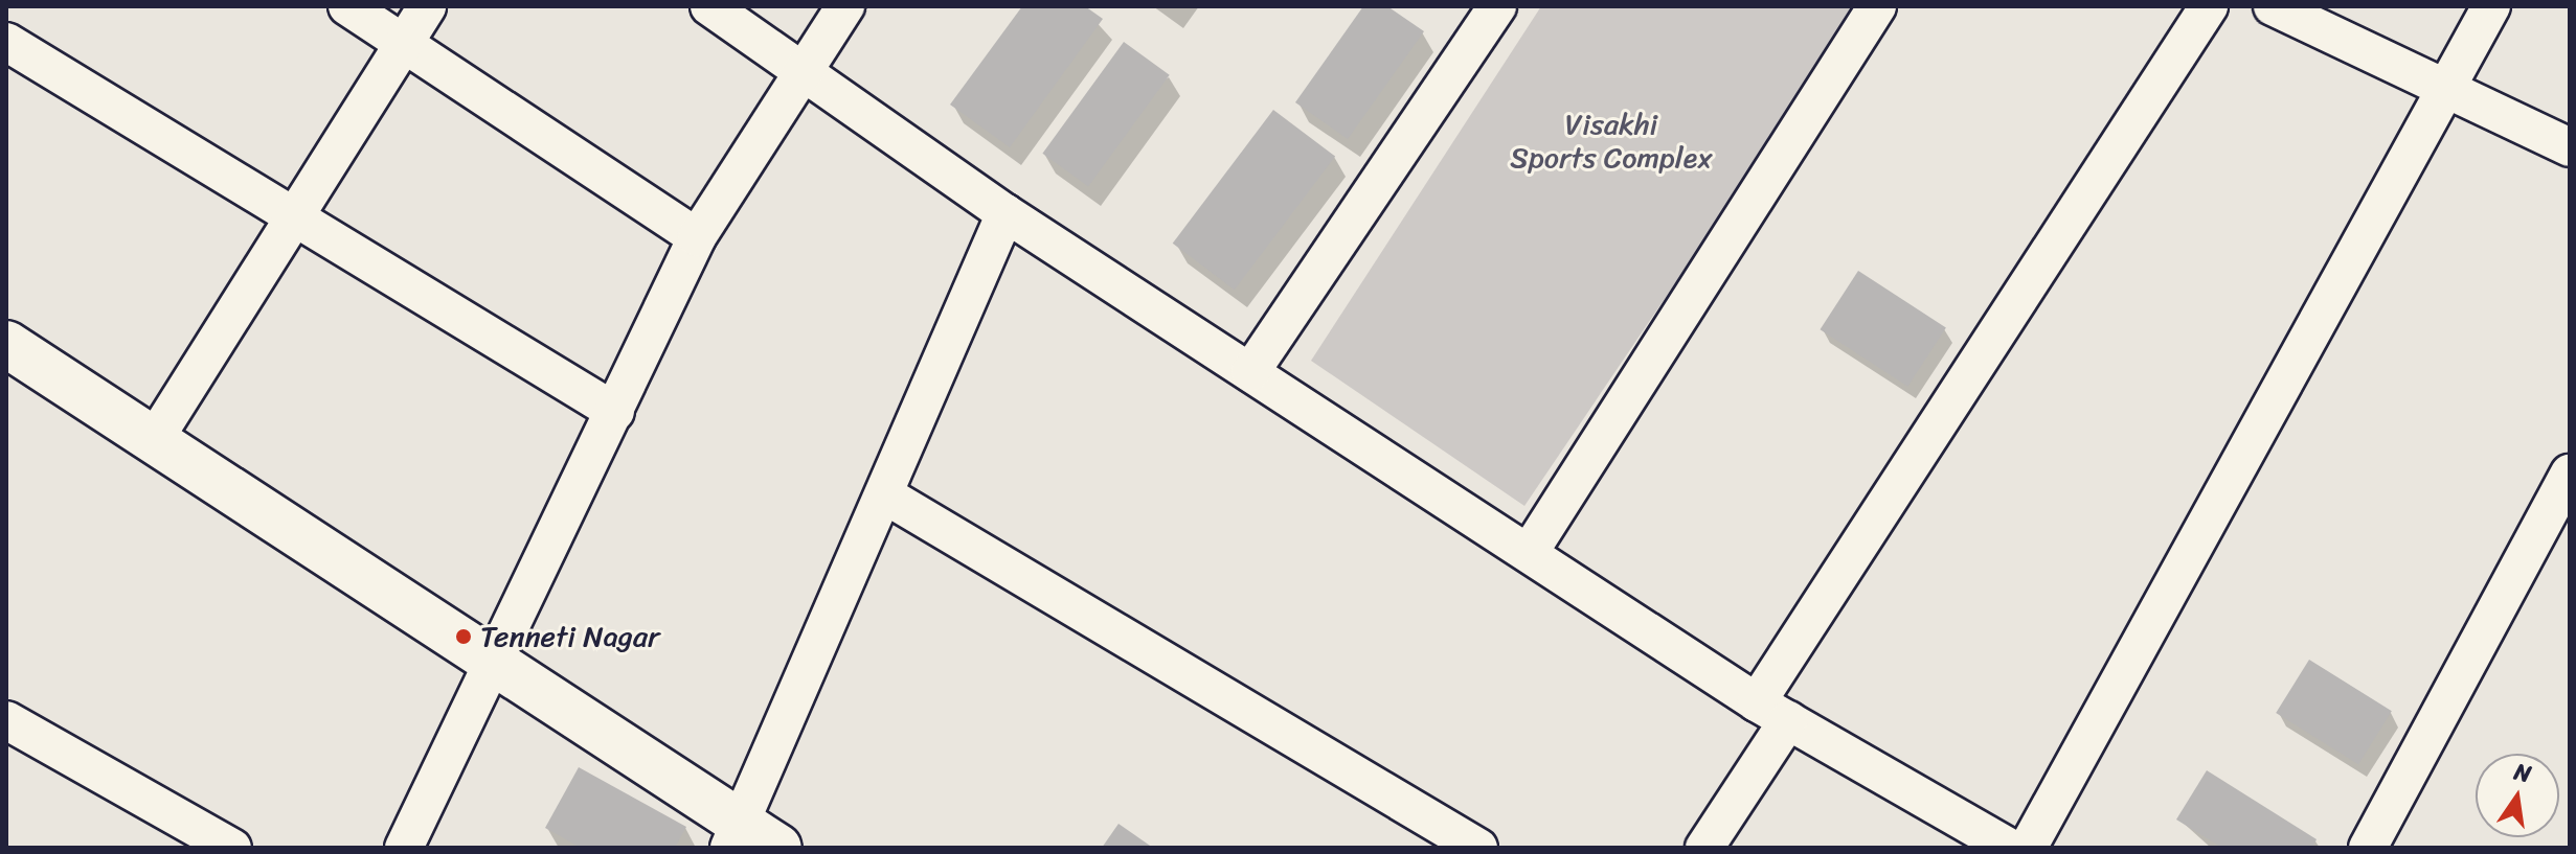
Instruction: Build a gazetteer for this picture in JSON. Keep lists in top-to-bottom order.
{
  "parks": ["Visakhi Sports Complex"],
  "places": ["Tenneti Nagar"],
  "north": "top"
}
